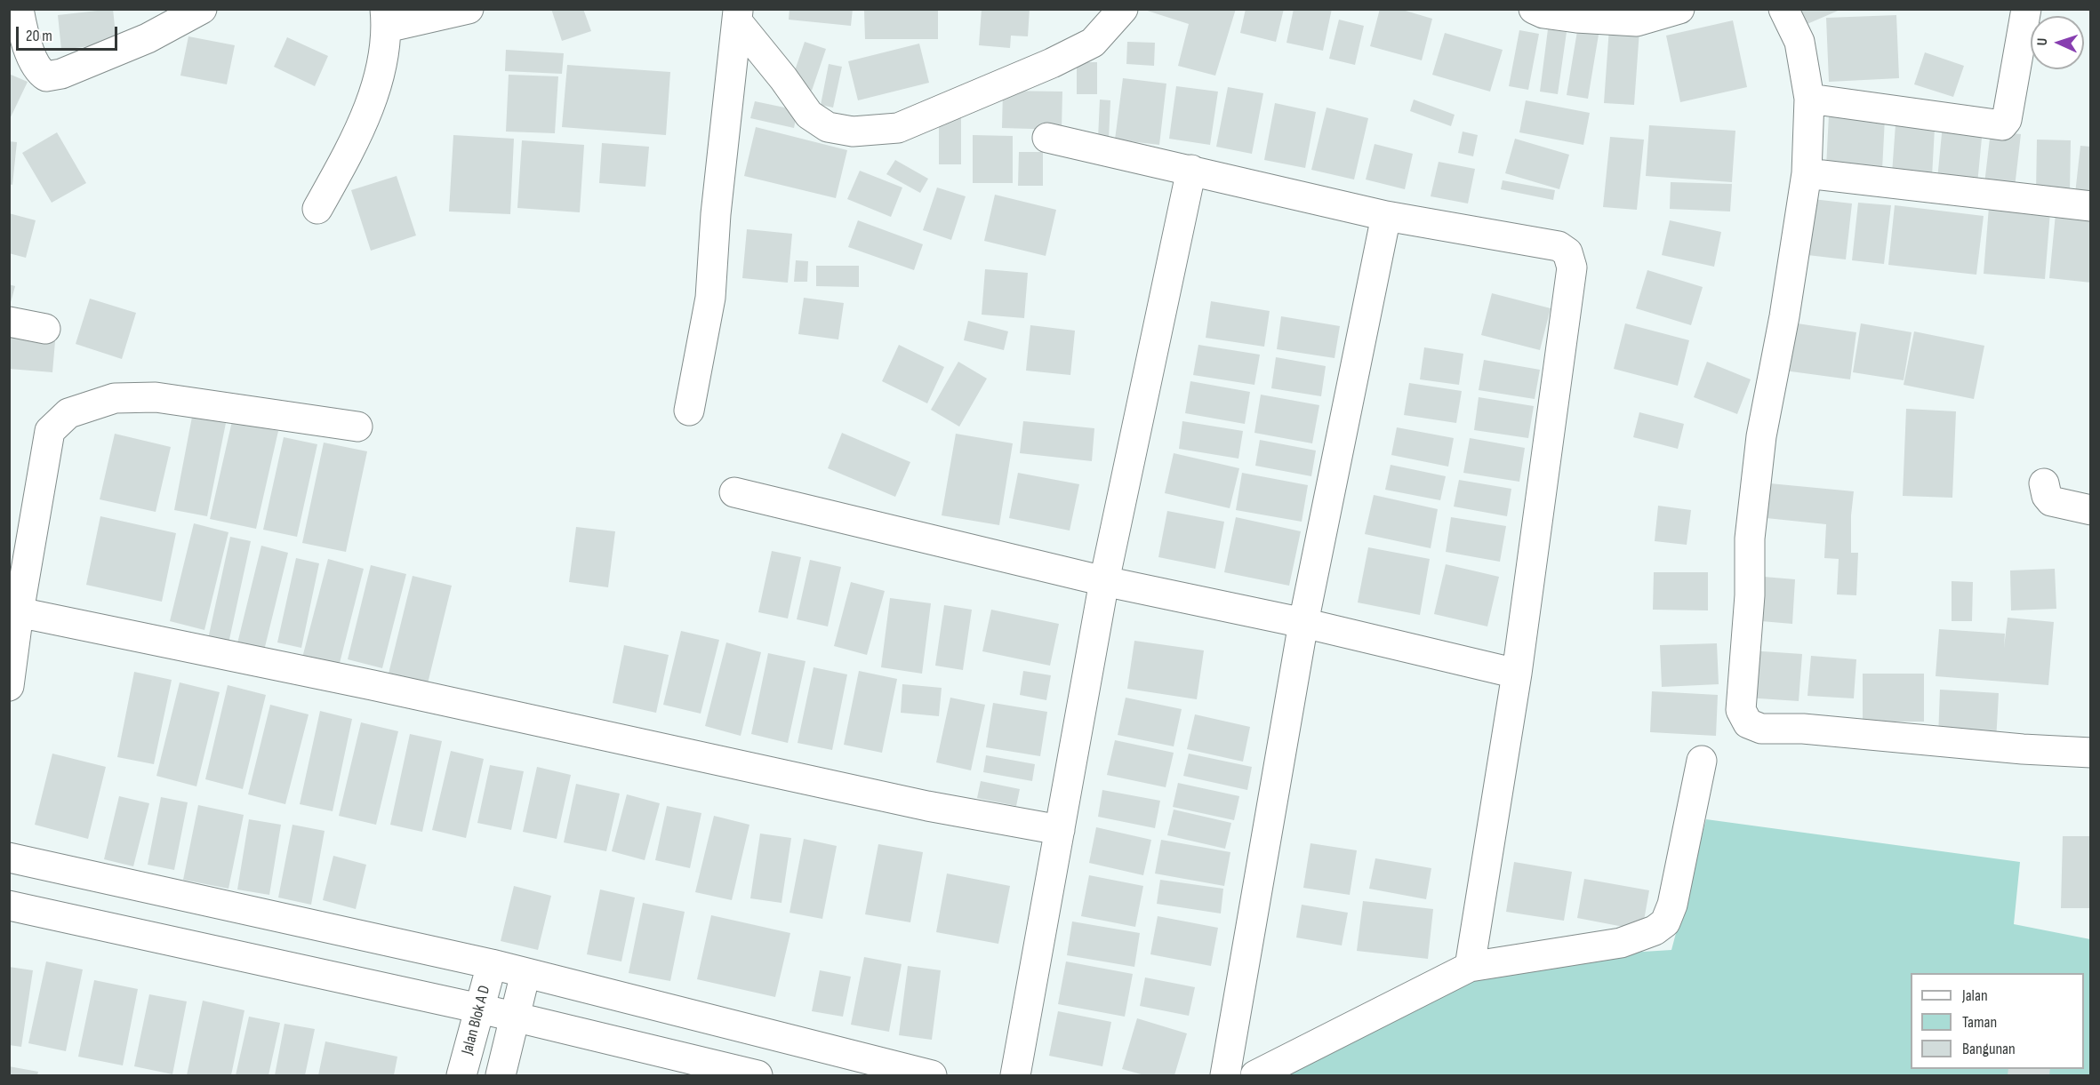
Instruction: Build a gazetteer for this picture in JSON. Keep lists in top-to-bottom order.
{
  "streets": {
    "street": ["Jalan Blok A D"]
  },
  "legend": ["Jalan", "Taman", "Bangunan"],
  "scale_bar": "20 m",
  "north": "left"
}
